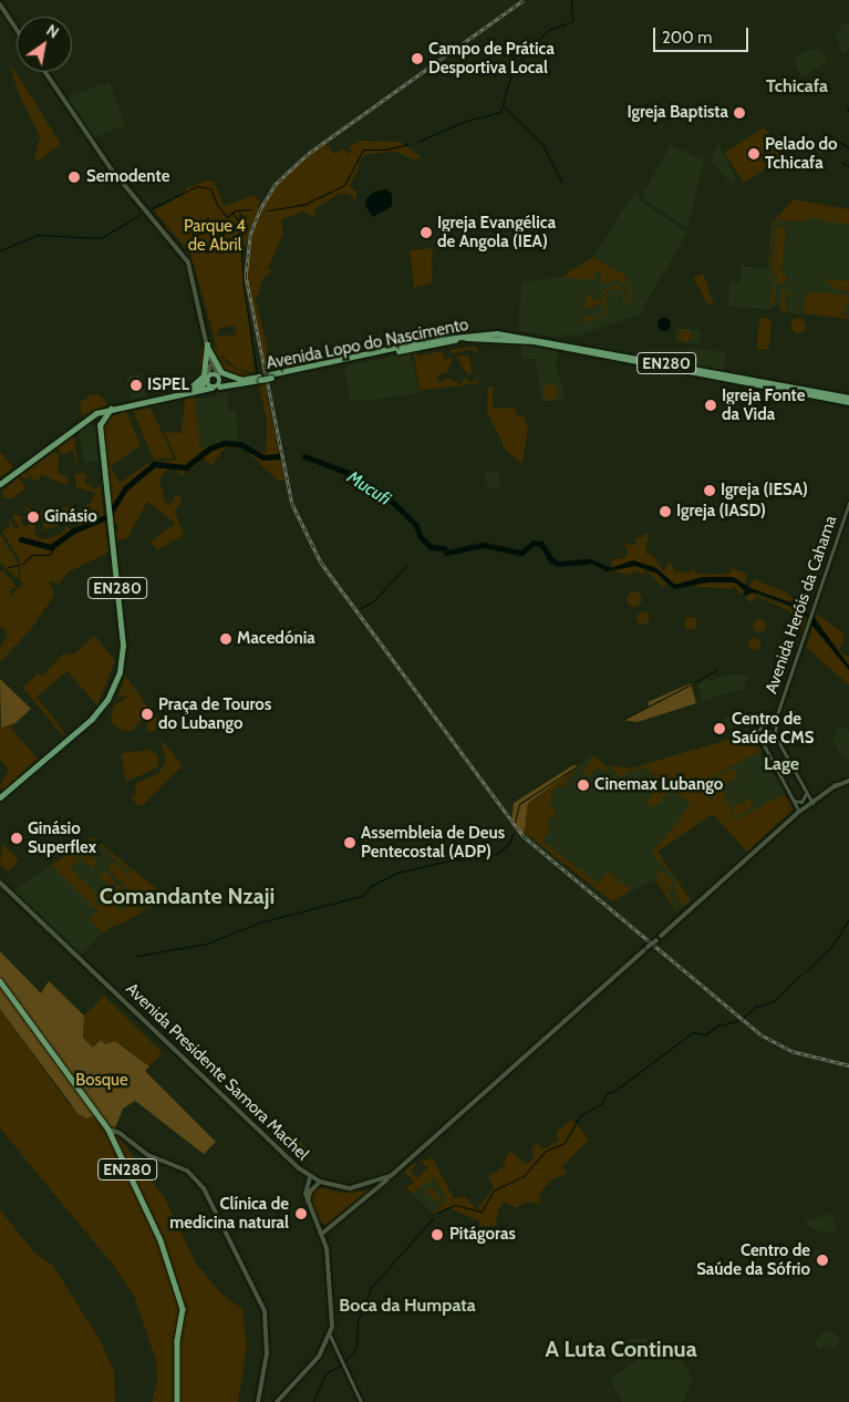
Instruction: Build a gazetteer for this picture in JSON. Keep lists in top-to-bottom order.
{
  "streets": {
    "main road": ["Avenida Lopo do Nascimento", "EN280", "Avenida Presidente Samora Machel"],
    "street": ["Avenida Heróis da Cahama"]
  },
  "districts": [
    "Tchicafa",
    "Lage",
    "Comandante Nzaji",
    "Boca da Humpata",
    "A Luta Continua"
  ],
  "water": ["Mucufi"],
  "parks": ["Parque 4 de Abril", "Bosque"],
  "places": [
    "Campo de Prática Desportiva Local",
    "Igreja Baptista",
    "Pelado do Tchicafa",
    "Semodente",
    "Igreja Evangélica de Angola (IEA)",
    "ISPEL",
    "Igreja Fonte da Vida",
    "Igreja (IESA)",
    "Igreja (IASD)",
    "Ginásio",
    "Macedónia",
    "Praça de Touros do Lubango",
    "Centro de Saúde CMS",
    "Cinemax Lubango",
    "Ginásio Superflex",
    "Assembleia de Deus Pentecostal (ADP)",
    "Clínica de medicina natural",
    "Pitágoras",
    "Centro de Saúde da Sófrio"
  ],
  "scale_bar": "200 m",
  "north": "top right"
}
